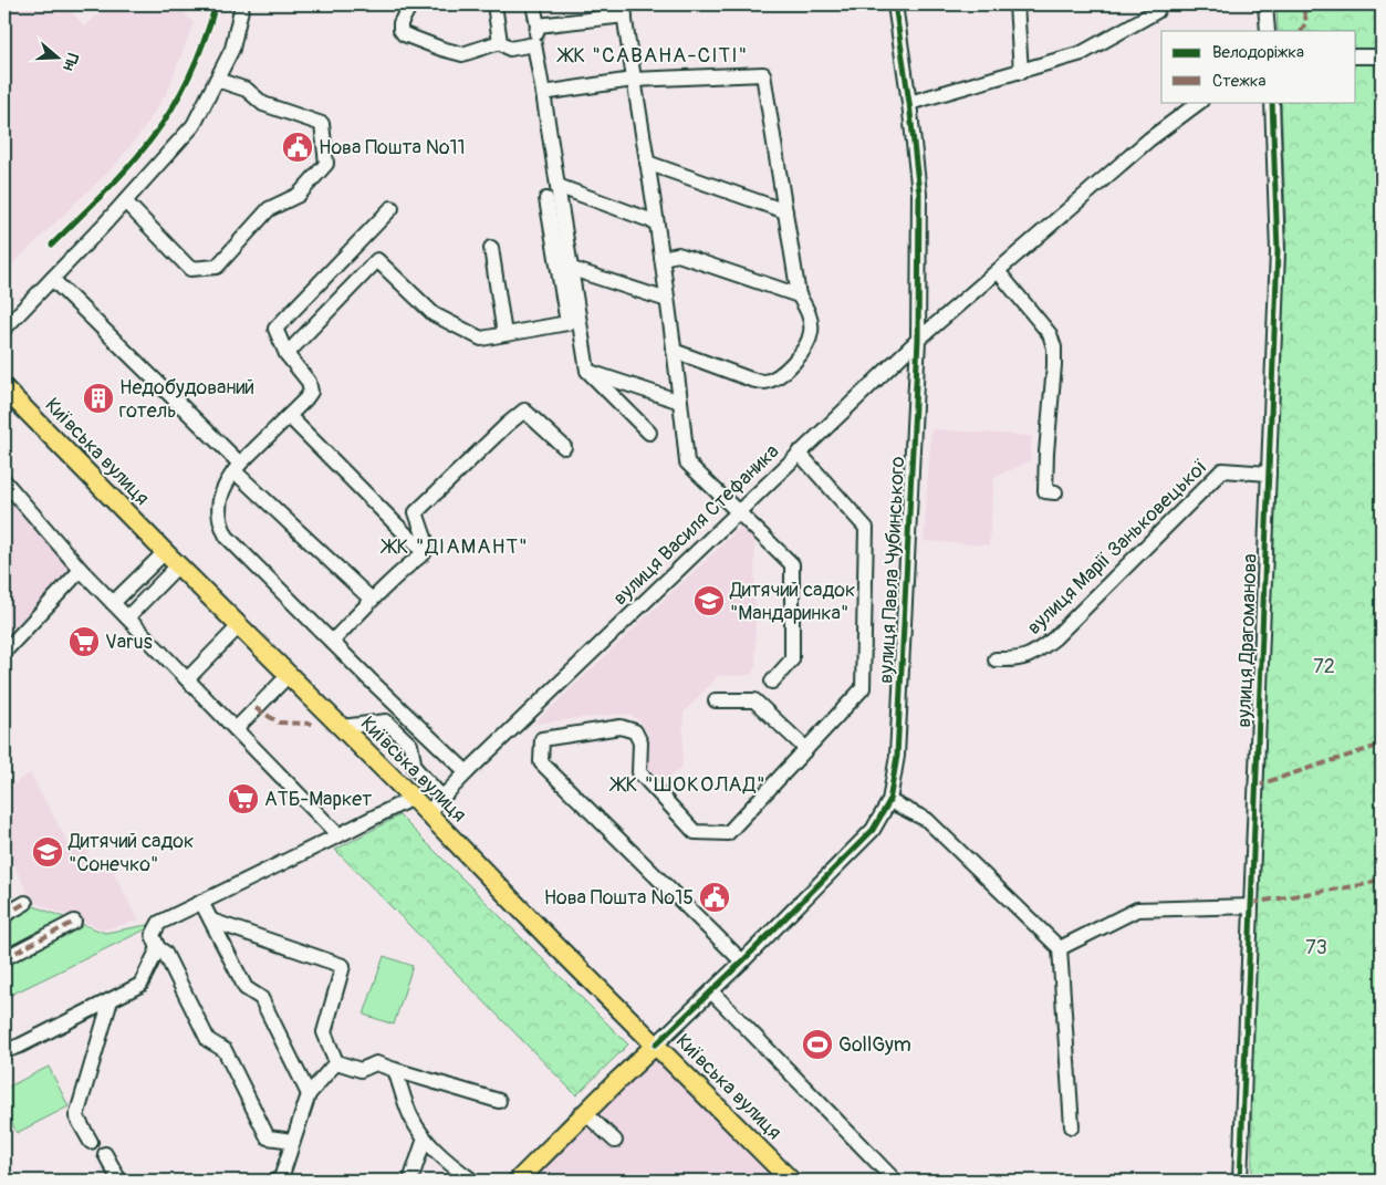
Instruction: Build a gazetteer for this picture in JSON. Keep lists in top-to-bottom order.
{
  "streets": {
    "main road": ["Київська вулиця"],
    "street": [
      "вулиця Василя Стефаника",
      "вулиця Марії Заньковецької",
      "вулиця Павла Чубинського",
      "вулиця Драгоманова"
    ]
  },
  "crossings": [
    ["Київська вулиця", "вулиця Василя Стефаника"],
    ["Київська вулиця", "вулиця Павла Чубинського"],
    ["вулиця Василя Стефаника", "вулиця Павла Чубинського"],
    ["вулиця Марії Заньковецької", "вулиця Драгоманова"]
  ],
  "districts": ["ЖК \"САВАНА-СІТІ\"", "ЖК \"ДІАМАНТ\"", "ЖК \"ШОКОЛАД\""],
  "parks": ["72", "73"],
  "places": {
    "public building": ["Нова Пошта №11", "Нова Пошта №15"],
    "building": ["Недобудований готель"],
    "school or university": ["Дитячий садок \"Мандаринка\"", "Дитячий садок \"Сонечко\""],
    "supermarket": ["Varus", "АТБ-Маркет"],
    "sports": ["GollGym"]
  },
  "legend": ["Велодоріжка", "Стежка"],
  "north": "right"
}
